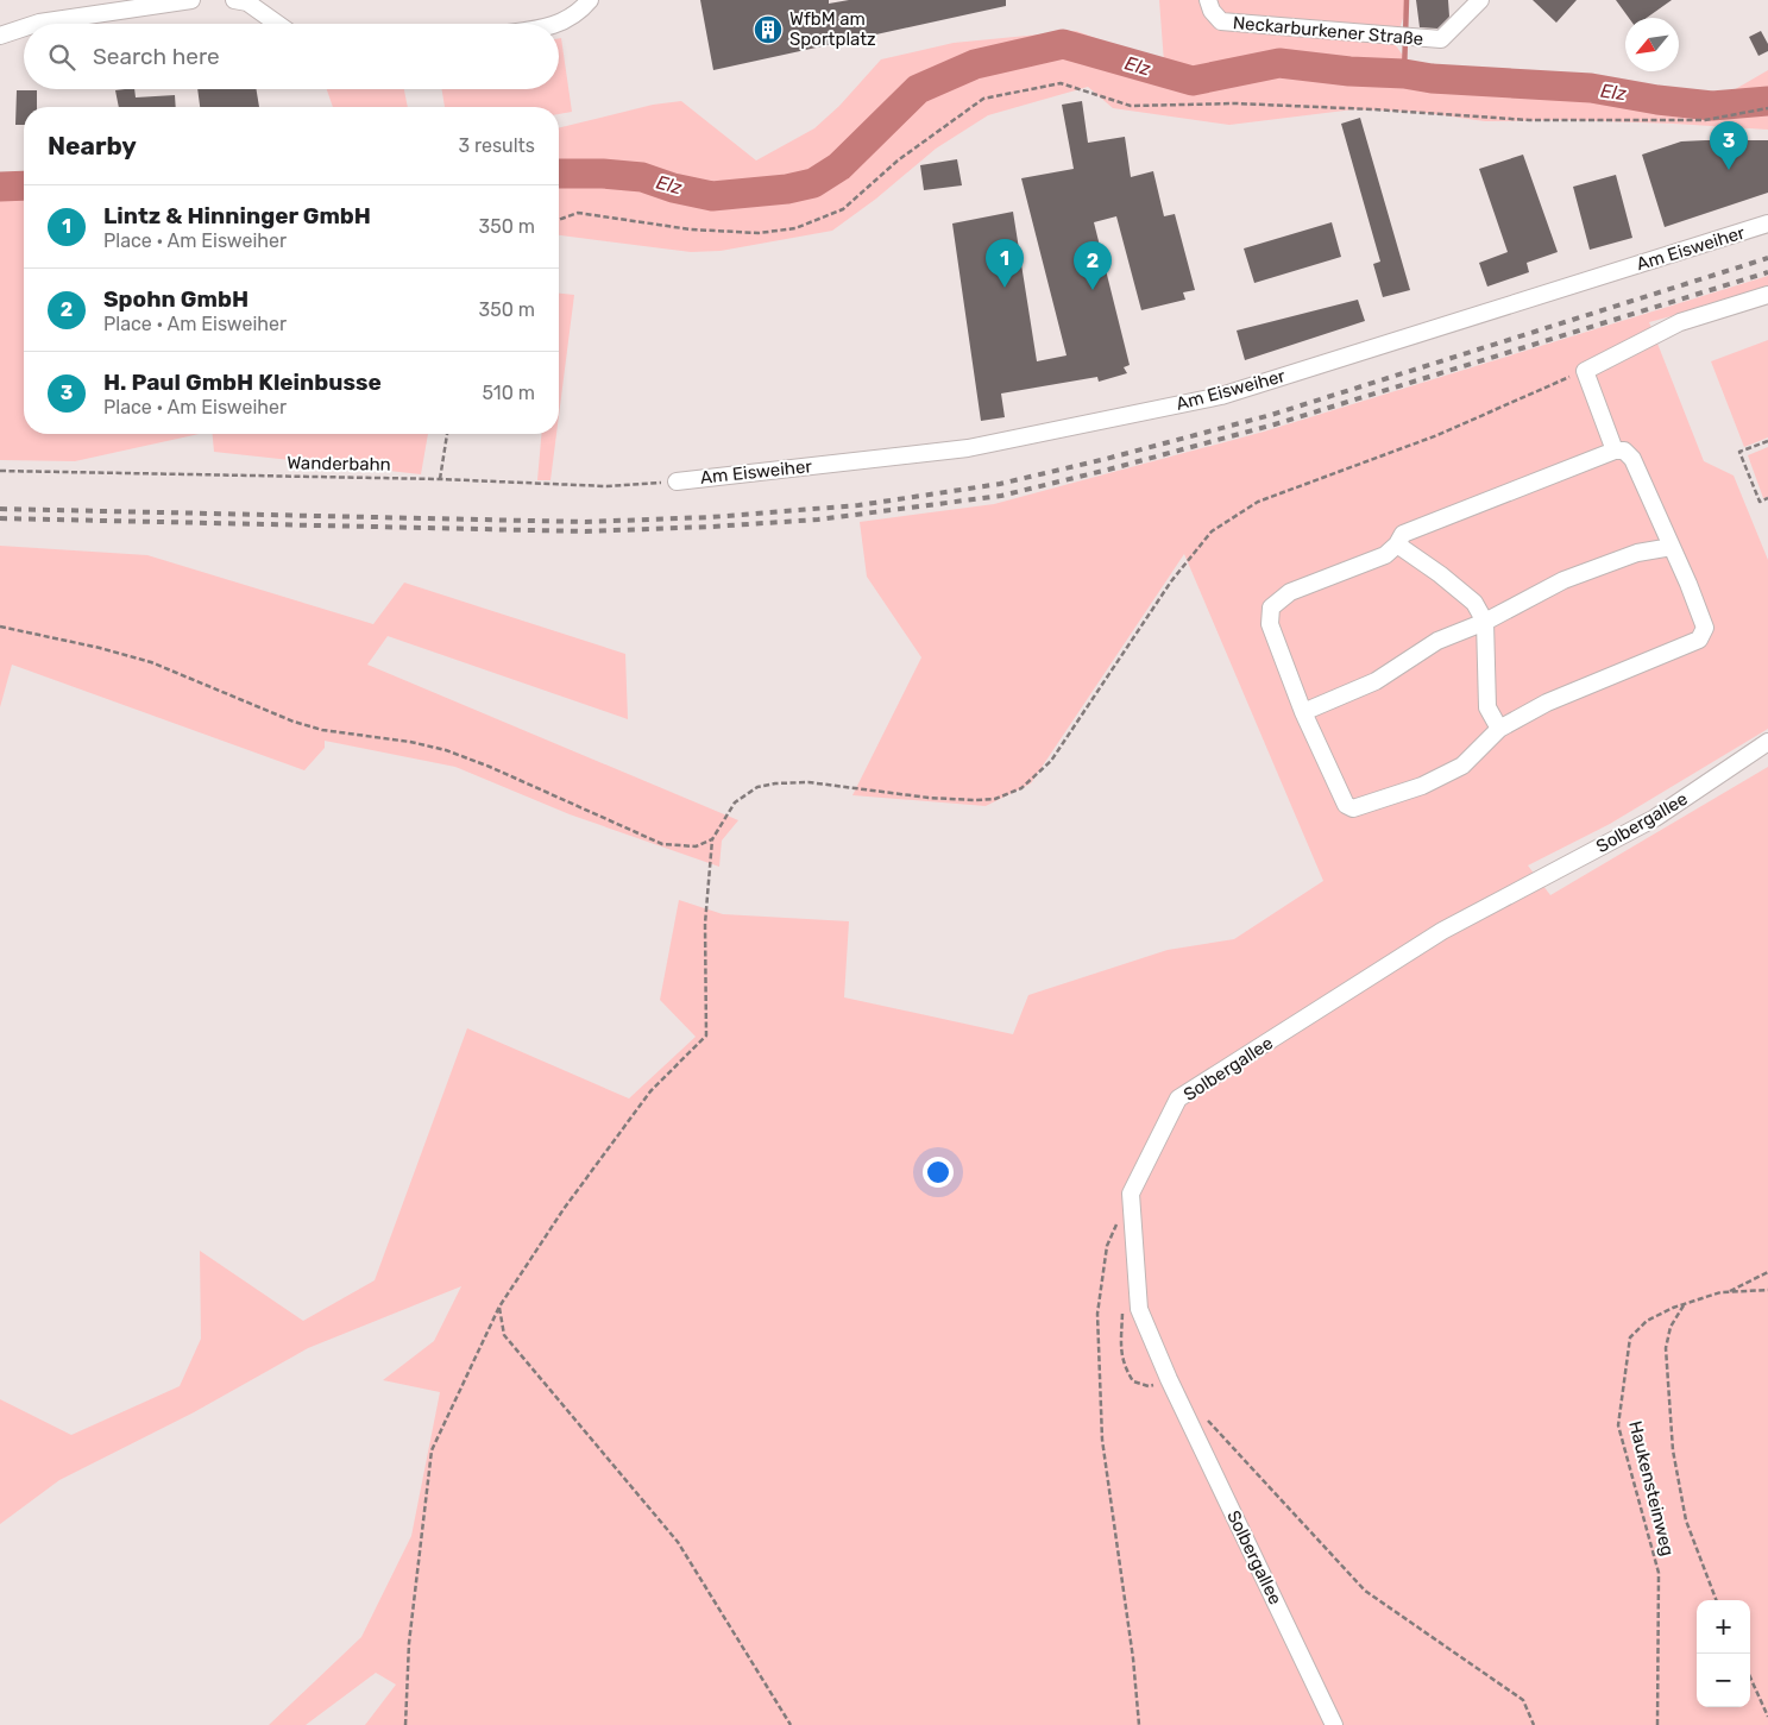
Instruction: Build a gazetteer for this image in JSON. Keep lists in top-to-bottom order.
{
  "streets": {
    "street": ["Neckarburkener Straße", "Am Eisweiher", "Solbergallee"],
    "path": ["Wanderbahn", "Haukensteinweg"]
  },
  "crossings": [
    ["Am Eisweiher", "Wanderbahn"]
  ],
  "water": ["Elz"],
  "places": {
    "building": ["WfbM am Sportplatz"]
  },
  "north": "bottom left",
  "page": {
    "search": "Search here",
    "heading": ["Nearby", "3 results"],
    "pins": ["3", "1", "2"],
    "list": [
      {
        "mark": "1",
        "name": "Lintz & Hinninger GmbH",
        "note": "Place · Am Eisweiher",
        "value": "350 m"
      },
      {
        "mark": "2",
        "name": "Spohn GmbH",
        "note": "Place · Am Eisweiher",
        "value": "350 m"
      },
      {
        "mark": "3",
        "name": "H. Paul GmbH Kleinbusse",
        "note": "Place · Am Eisweiher",
        "value": "510 m"
      }
    ],
    "map_buttons": ["+", "−"]
  }
}
